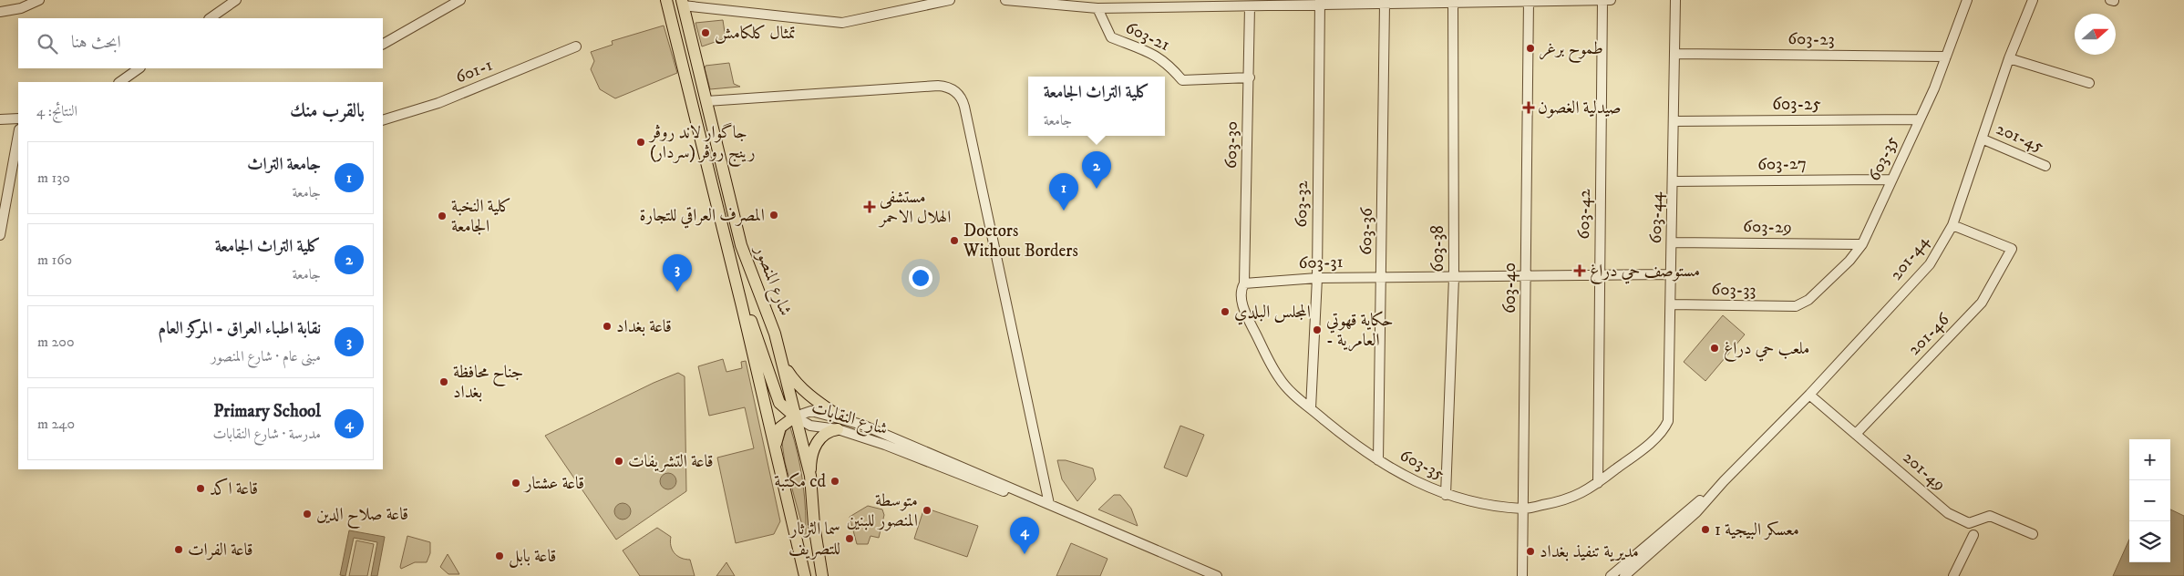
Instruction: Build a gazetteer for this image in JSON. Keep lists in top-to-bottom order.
{
  "streets": {
    "main road": ["شارع المنصور"],
    "street": [
      "603-21",
      "603-23",
      "601-1",
      "603-25",
      "201-45",
      "603-30",
      "603-35",
      "603-27",
      "603-32",
      "603-42",
      "603-44",
      "603-29",
      "603-36",
      "603-38",
      "201-44",
      "603-31",
      "603-40",
      "603-33",
      "201-46",
      "شارع النقابات",
      "201-49"
    ]
  },
  "crossings": [
    ["603-21", "603-30"],
    ["603-23", "603-35"],
    ["603-23", "603-44"],
    ["603-25", "603-35"],
    ["603-25", "603-44"],
    ["201-45", "201-44"],
    ["603-30", "603-35"],
    ["603-30", "603-31"],
    ["603-35", "603-27"],
    ["603-35", "603-32"],
    ["603-35", "603-42"],
    ["603-35", "603-44"],
    ["603-35", "603-29"],
    ["603-35", "603-36"],
    ["603-35", "603-38"],
    ["603-35", "603-31"],
    ["603-35", "603-40"],
    ["603-35", "603-33"],
    ["603-27", "603-44"],
    ["603-32", "603-31"],
    ["603-42", "603-31"],
    ["603-44", "603-29"],
    ["603-44", "603-31"],
    ["603-44", "603-33"],
    ["603-36", "603-31"],
    ["603-38", "603-31"],
    ["201-44", "201-46"],
    ["201-44", "201-49"],
    ["603-31", "603-40"],
    ["شارع المنصور", "شارع النقابات"],
    ["201-46", "201-49"]
  ],
  "places": {
    "other": [
      "تمثال كلكامش",
      "طموح برغر",
      "جاگوار لاند روڤر رينج روڤر (سردار)",
      "المصرف العراقي للتجارة",
      "كلية النخبة الجامعة",
      "Doctors Without Borders",
      "المجلس البلدي",
      "قاعة بغداد",
      "حكاية قهوتي - العامرية",
      "ملعب حي دراغ",
      "جناح محافظة بغداد",
      "قاعة التشريفات",
      "مكتبة cd",
      "قاعة عشتار",
      "قاعة اكد",
      "متوسطة المنصور للبنين",
      "قاعة صلاح الدين",
      "معسكر البيجية 1",
      "سما الثرثار للتصريف",
      "قاعة الفرات",
      "مديرية تنفيذ بغداد",
      "قاعة بابل"
    ],
    "health": ["صيدلية الغصون", "مستشفى الهلال الاحمر", "مستوصف حي دراغ"]
  },
  "north": "right",
  "page": {
    "search": "ابحث هنا",
    "popup": ["كلية التراث الجامعة", "جامعة"],
    "heading": ["بالقرب منك", "النتائج: 4"],
    "list": [
      {
        "mark": "1",
        "name": "جامعة التراث",
        "note": "جامعة",
        "value": "130 m"
      },
      {
        "mark": "2",
        "name": "كلية التراث الجامعة",
        "note": "جامعة",
        "value": "160 m"
      },
      {
        "mark": "3",
        "name": "نقابة اطباء العراق - المركز العام",
        "note": "مبنى عام · شارع المنصور",
        "value": "200 m"
      },
      {
        "mark": "4",
        "name": "Primary School",
        "note": "مدرسة · شارع النقابات",
        "value": "240 m"
      }
    ],
    "pins": [
      "2",
      "1",
      "3",
      "4"
    ],
    "map_buttons": ["+", "−"]
  }
}
